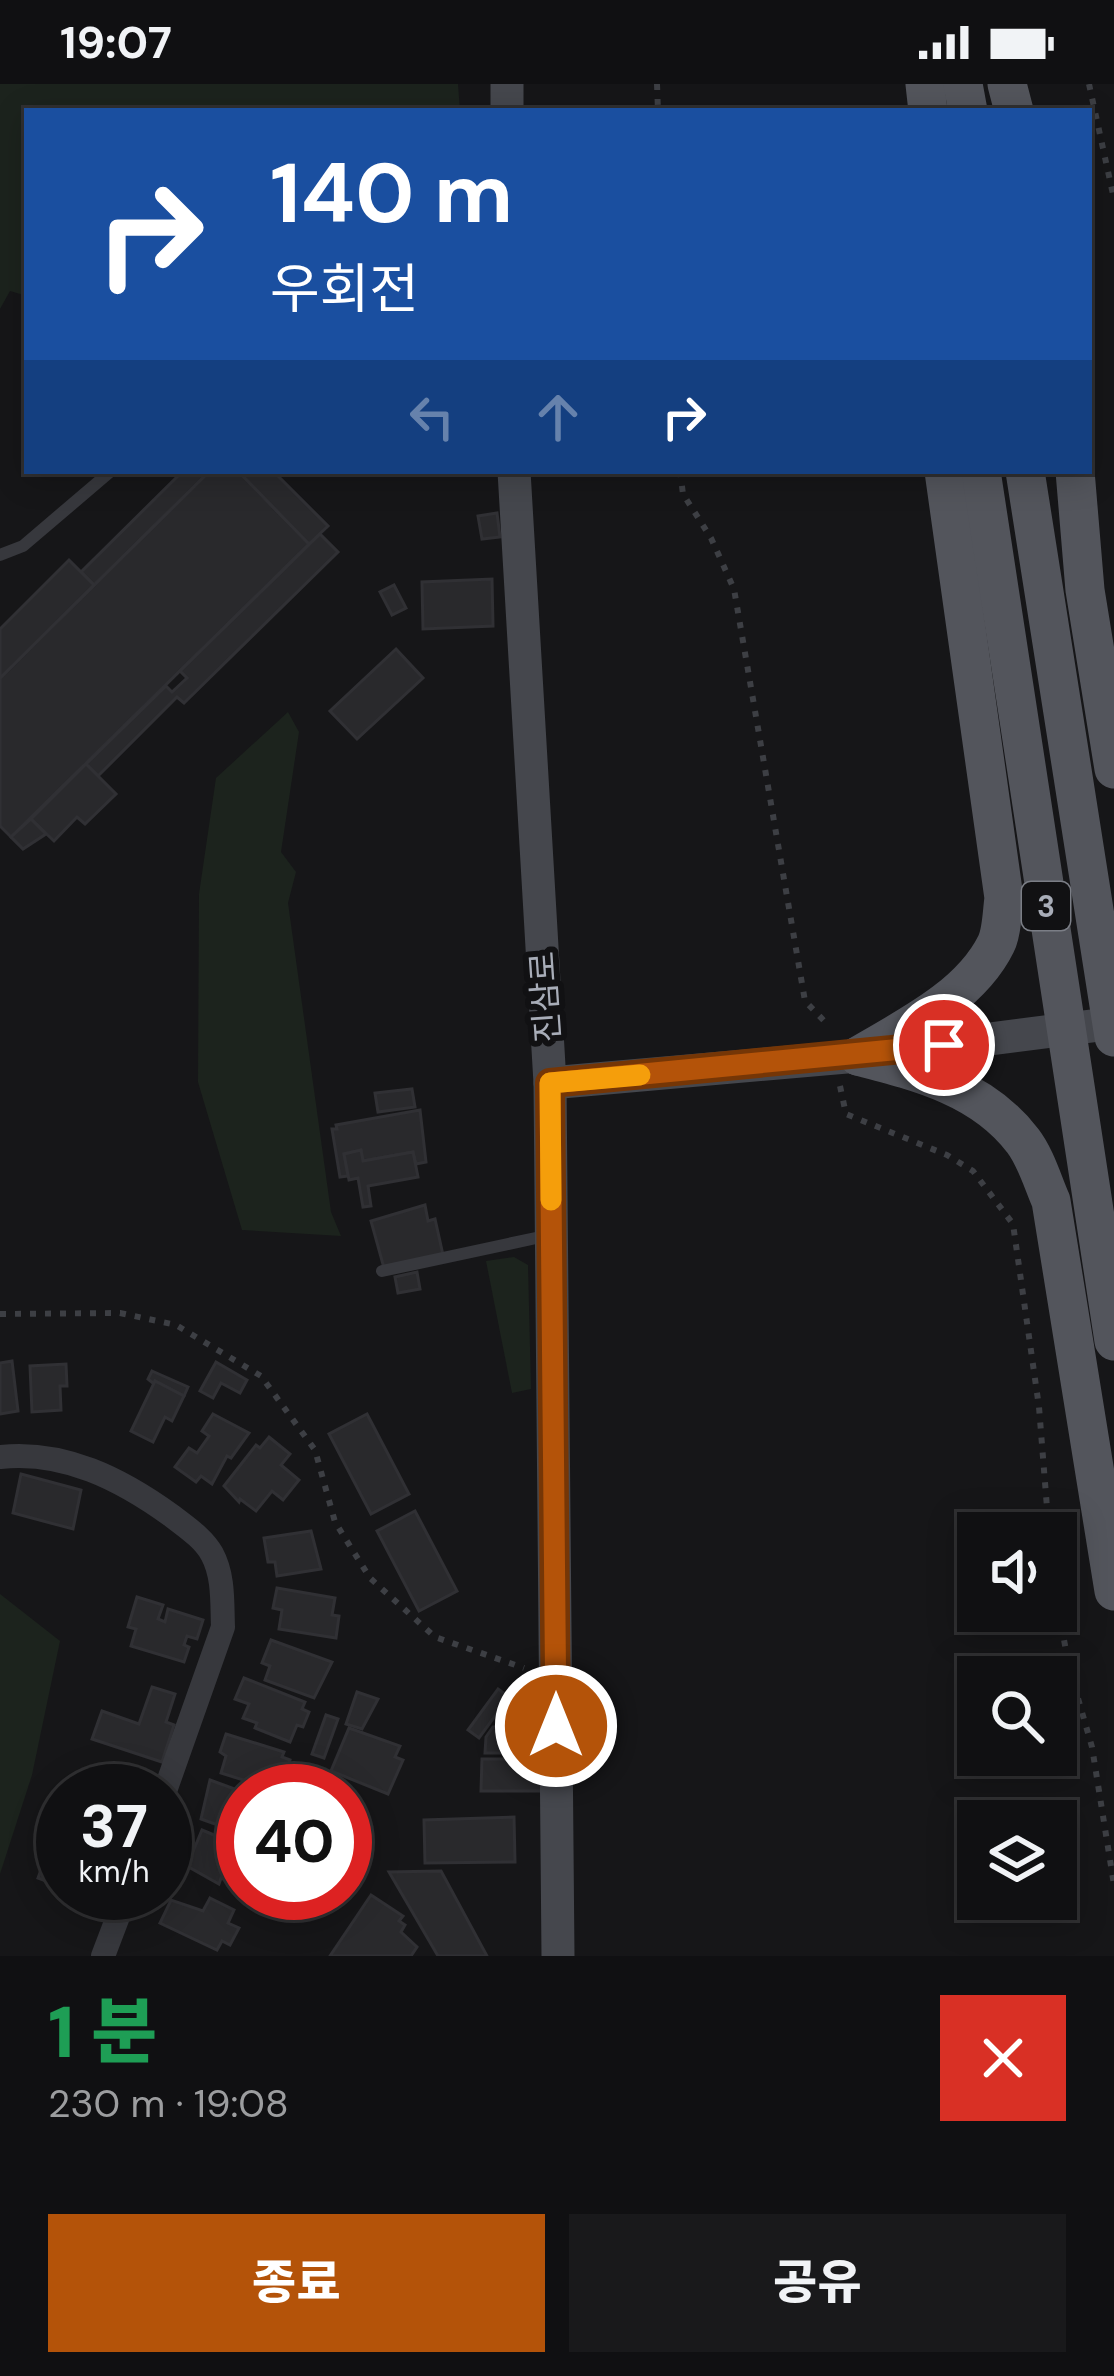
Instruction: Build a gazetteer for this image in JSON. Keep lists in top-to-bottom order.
{
  "streets": {
    "main road": ["3"],
    "street": ["진삼로"]
  },
  "page": {
    "status": "19:07",
    "turn": ["140 m", "우회전"],
    "speed": "37 km/h",
    "limit": "40",
    "heading": ["1 분", "230 m · 19:08"],
    "buttons": ["종료", "공유"]
  }
}
